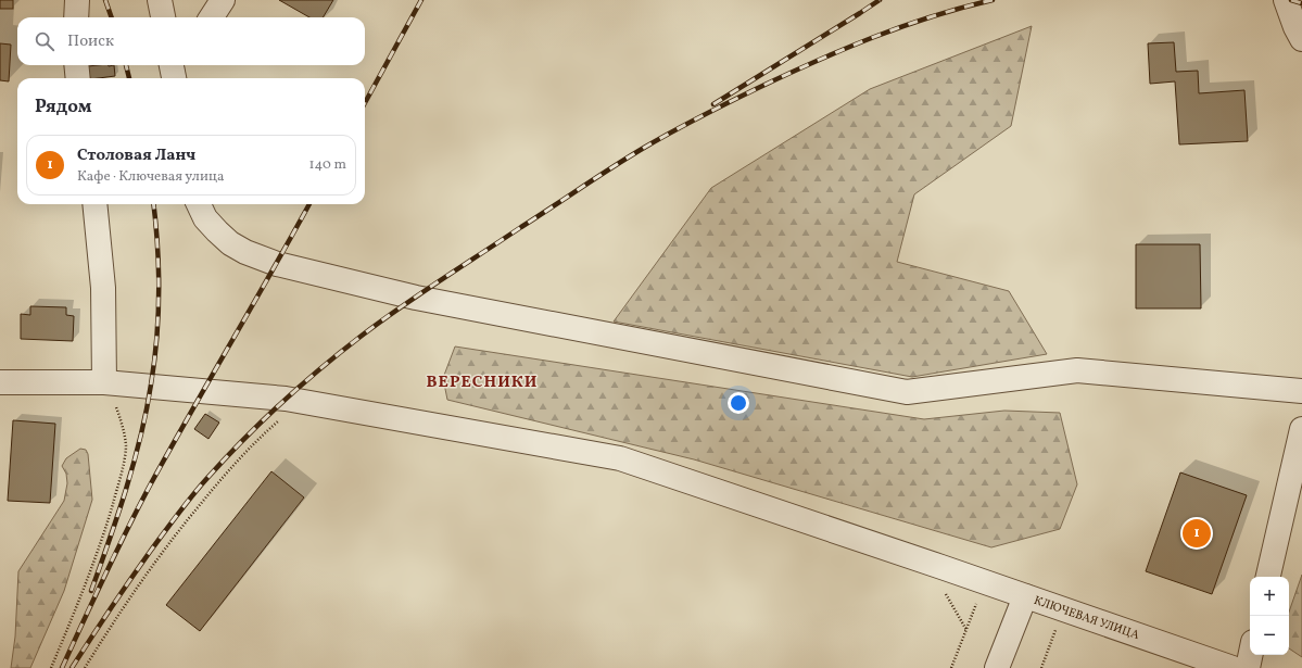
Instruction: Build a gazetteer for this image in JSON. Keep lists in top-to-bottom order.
{
  "streets": {
    "street": ["КЛЮЧЕВАЯ УЛИЦА"]
  },
  "districts": ["ВЕРЕСНИКИ"],
  "page": {
    "search": "Поиск",
    "heading": "Рядом",
    "list": [
      {
        "mark": "1",
        "name": "Столовая Ланч",
        "note": "Кафе · Ключевая улица",
        "value": "140 m"
      }
    ],
    "pins": "1",
    "map_buttons": ["+", "−"]
  }
}
